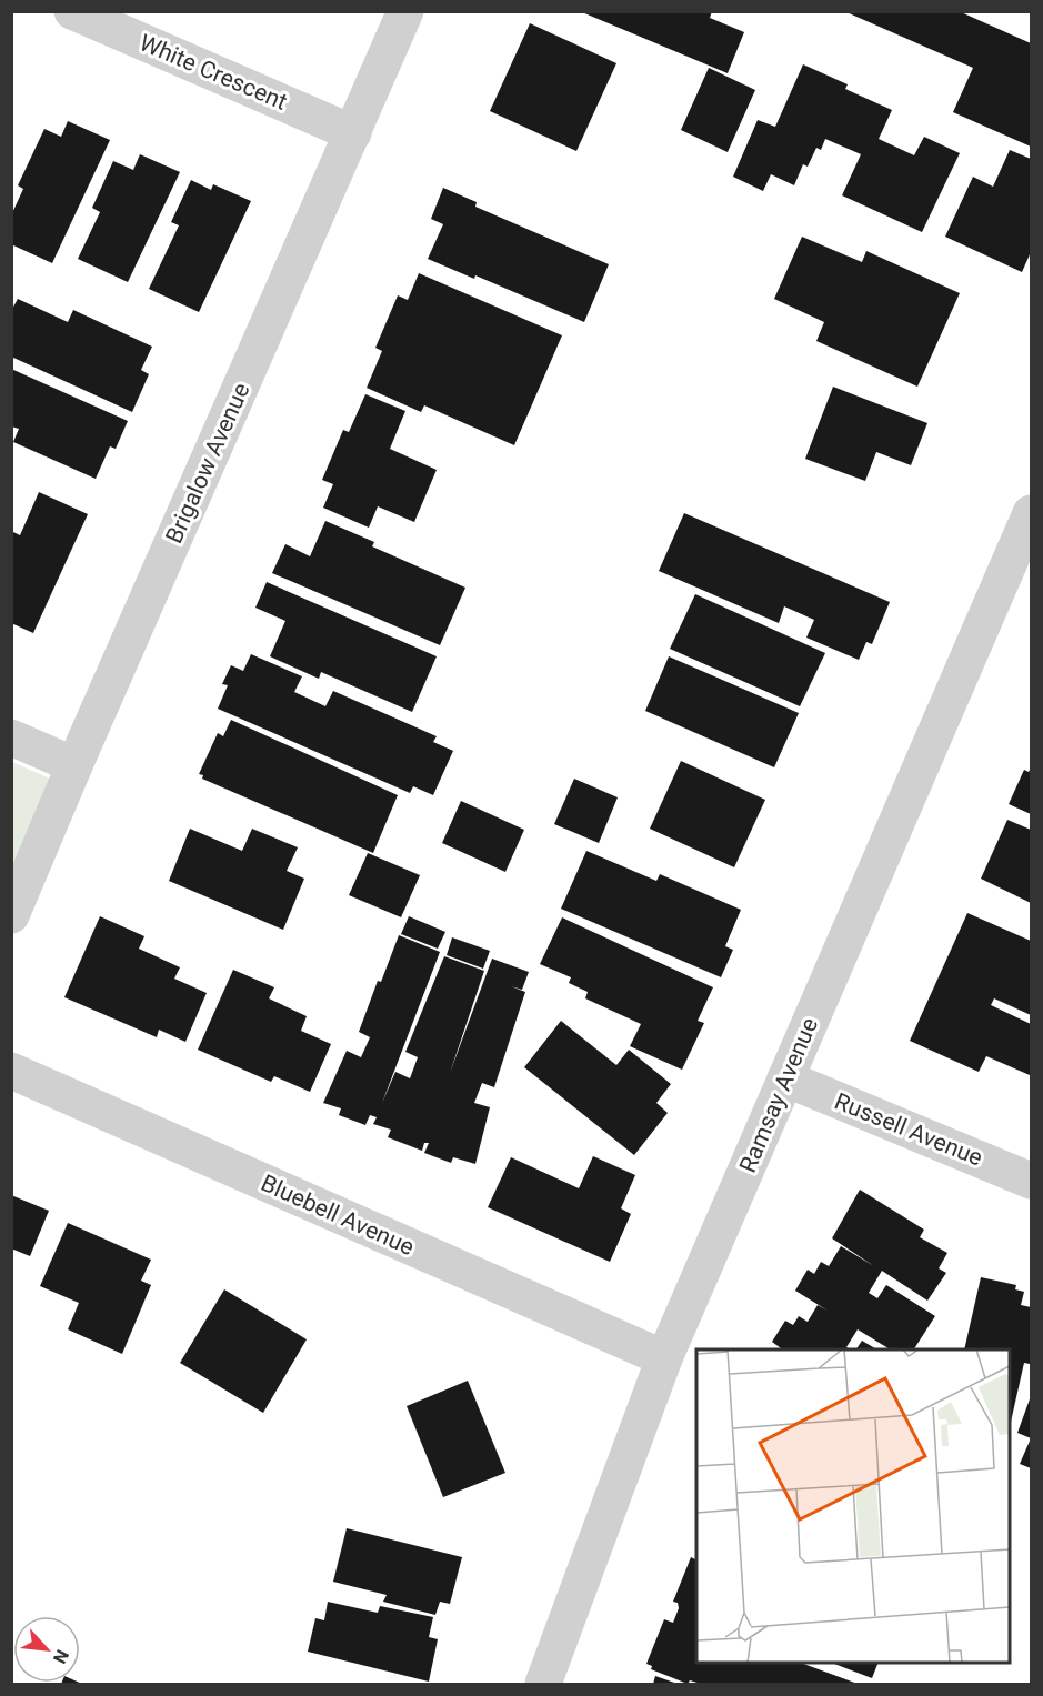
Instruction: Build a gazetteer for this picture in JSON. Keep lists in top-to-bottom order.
{
  "streets": {
    "street": [
      "White Crescent",
      "Brigalow Avenue",
      "Ramsay Avenue",
      "Russell Avenue",
      "Bluebell Avenue"
    ]
  },
  "crossings": [
    ["White Crescent", "Brigalow Avenue"],
    ["Ramsay Avenue", "Russell Avenue"],
    ["Ramsay Avenue", "Bluebell Avenue"]
  ],
  "north": "bottom right"
}
